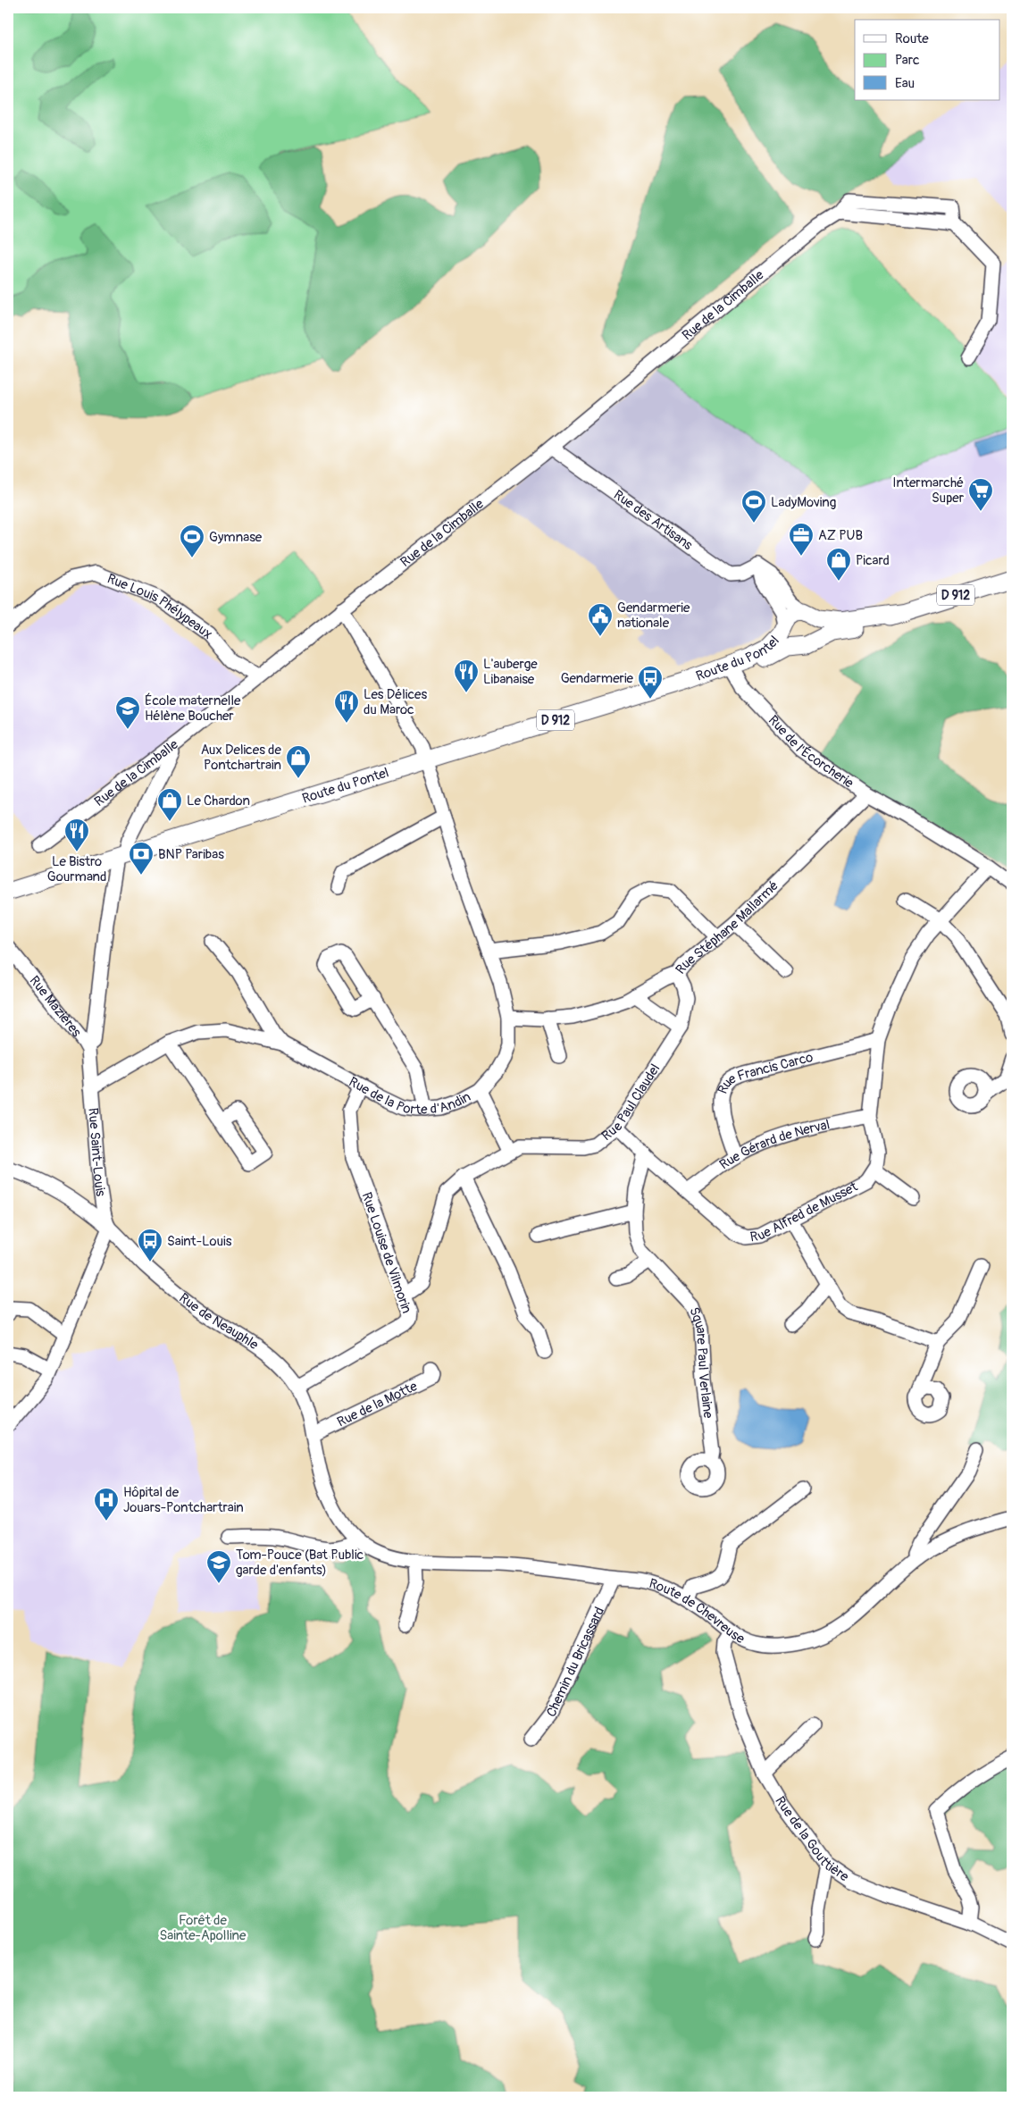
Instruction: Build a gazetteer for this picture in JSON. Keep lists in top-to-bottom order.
{
  "streets": {
    "main road": ["D 912", "Route du Pontel"],
    "street": [
      "Rue de la Cimballe",
      "Rue des Artisans",
      "Rue Louis Phélypeaux",
      "Rue de l'Écorcherie",
      "Rue Stéphane Mallarmé",
      "Rue Mazières",
      "Rue Francis Carco",
      "Rue de la Porte d'Andin",
      "Rue Paul Claudel",
      "Rue Gérard de Nerval",
      "Rue Saint-Louis",
      "Rue Alfred de Musset",
      "Rue Louise de Vilmorin",
      "Rue de Neauphle",
      "Square Paul Verlaine",
      "Rue de la Motte",
      "Route de Chevreuse",
      "Chemin du Bricassard",
      "Rue de la Gouttière"
    ]
  },
  "crossings": [
    ["Rue de la Cimballe", "Rue des Artisans"],
    ["Rue de la Cimballe", "Rue Louis Phélypeaux"],
    ["Rue de la Cimballe", "Rue de la Porte d'Andin"],
    ["Route du Pontel", "Rue de l'Écorcherie"],
    ["Route du Pontel", "Rue de la Porte d'Andin"],
    ["Route du Pontel", "Rue Saint-Louis"],
    ["Rue de l'Écorcherie", "Rue Stéphane Mallarmé"],
    ["Rue Stéphane Mallarmé", "Rue de la Porte d'Andin"],
    ["Rue Stéphane Mallarmé", "Rue Paul Claudel"],
    ["Rue Mazières", "Rue Saint-Louis"],
    ["Rue Francis Carco", "Rue Gérard de Nerval"],
    ["Rue de la Porte d'Andin", "Rue Saint-Louis"],
    ["Rue de la Porte d'Andin", "Rue Louise de Vilmorin"],
    ["Rue Paul Claudel", "Rue Alfred de Musset"],
    ["Rue Paul Claudel", "Rue Louise de Vilmorin"],
    ["Rue Gérard de Nerval", "Rue Alfred de Musset"],
    ["Rue Saint-Louis", "Rue de Neauphle"],
    ["Rue Alfred de Musset", "Square Paul Verlaine"],
    ["Rue Louise de Vilmorin", "Rue de Neauphle"],
    ["Rue de Neauphle", "Rue de la Motte"],
    ["Rue de Neauphle", "Route de Chevreuse"],
    ["Route de Chevreuse", "Chemin du Bricassard"],
    ["Route de Chevreuse", "Rue de la Gouttière"]
  ],
  "parks": ["Forêt de Sainte-Apolline"],
  "places": {
    "supermarket": ["Intermarché Super"],
    "sports": ["LadyMoving", "Gymnase"],
    "office": ["AZ PUB"],
    "shop": ["Picard", "Aux Delices de Pontchartrain", "Le Chardon"],
    "public building": ["Gendarmerie nationale"],
    "restaurant": ["L'auberge Libanaise", "Les Délices du Maroc", "Le Bistro Gourmand"],
    "bus stop": ["Gendarmerie", "Saint-Louis"],
    "school or university": ["École maternelle Hélène Boucher", "Tom-Pouce (Bat Public garde d'enfants)"],
    "bank": ["BNP Paribas"],
    "hospital": ["Hôpital de Jouars-Pontchartrain"]
  },
  "legend": ["Route", "Parc", "Eau"]
}
